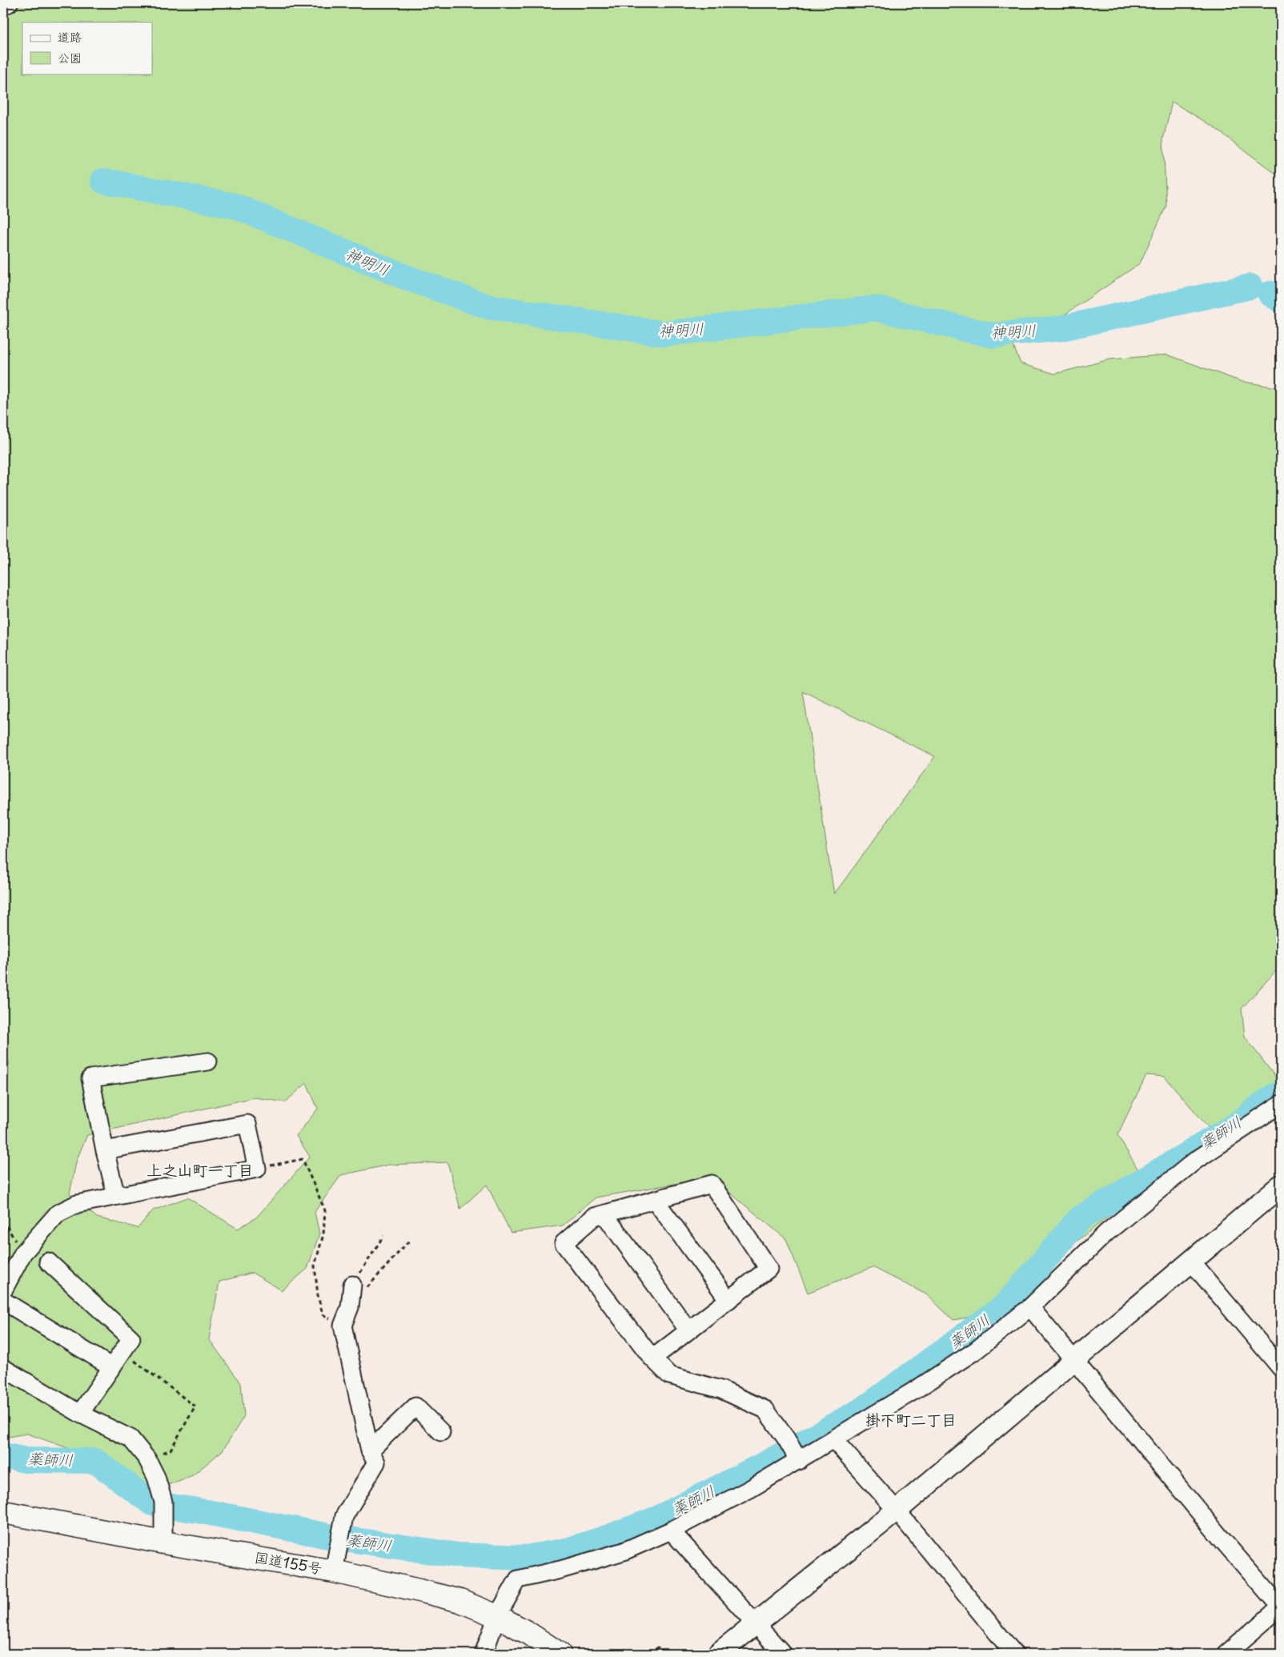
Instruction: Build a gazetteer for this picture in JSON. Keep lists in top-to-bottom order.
{
  "streets": {
    "highway": ["国道155号"]
  },
  "districts": ["上之山町一丁目", "掛下町二丁目"],
  "water": ["神明川", "薬師川"],
  "legend": ["道路", "公園"]
}
